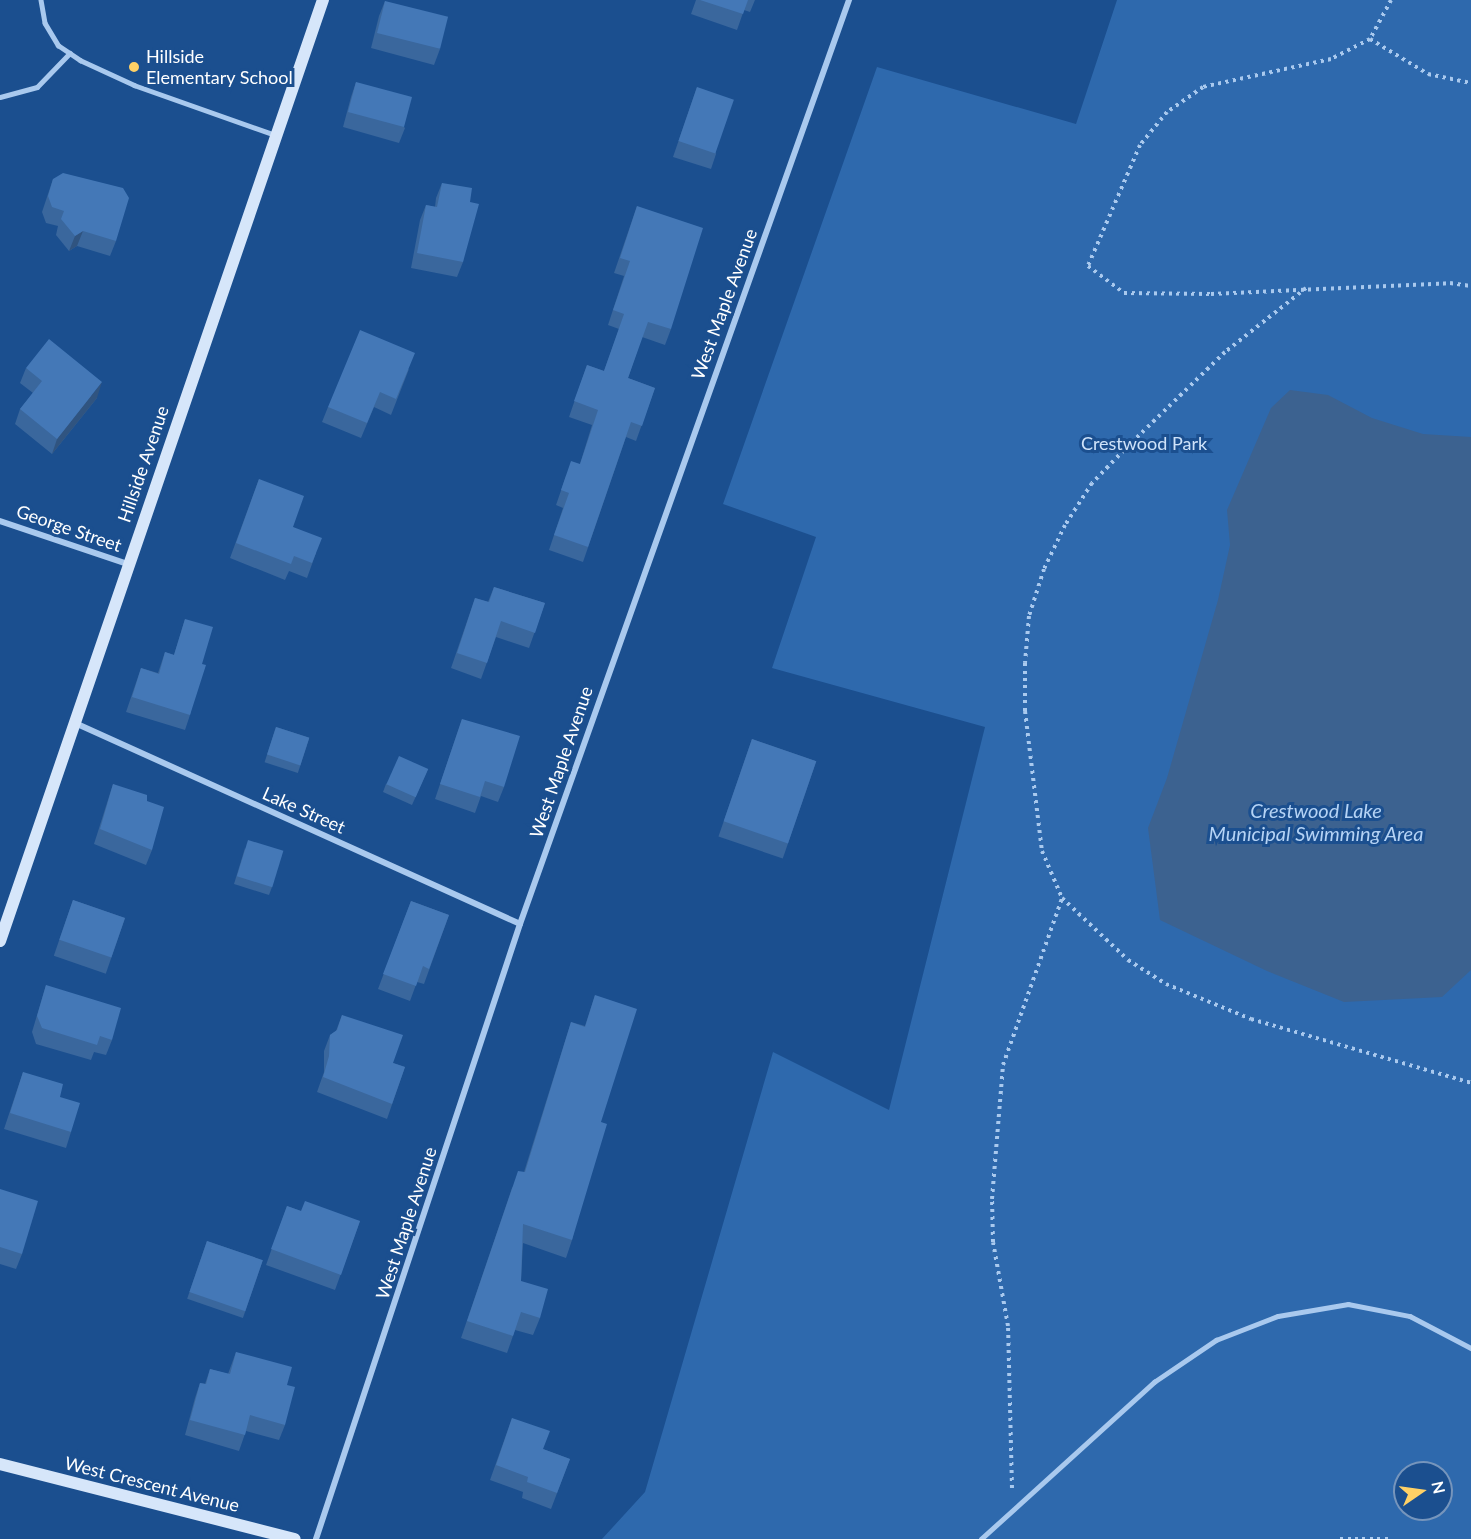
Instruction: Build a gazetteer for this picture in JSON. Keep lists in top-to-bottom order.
{
  "streets": {
    "main road": ["Hillside Avenue", "West Crescent Avenue"],
    "street": ["West Maple Avenue", "George Street", "Lake Street"]
  },
  "crossings": [
    ["West Maple Avenue", "Lake Street"],
    ["Hillside Avenue", "George Street"],
    ["Hillside Avenue", "Lake Street"]
  ],
  "water": ["Crestwood Lake Municipal Swimming Area"],
  "parks": ["Crestwood Park"],
  "places": ["Hillside Elementary School"],
  "north": "right"
}
